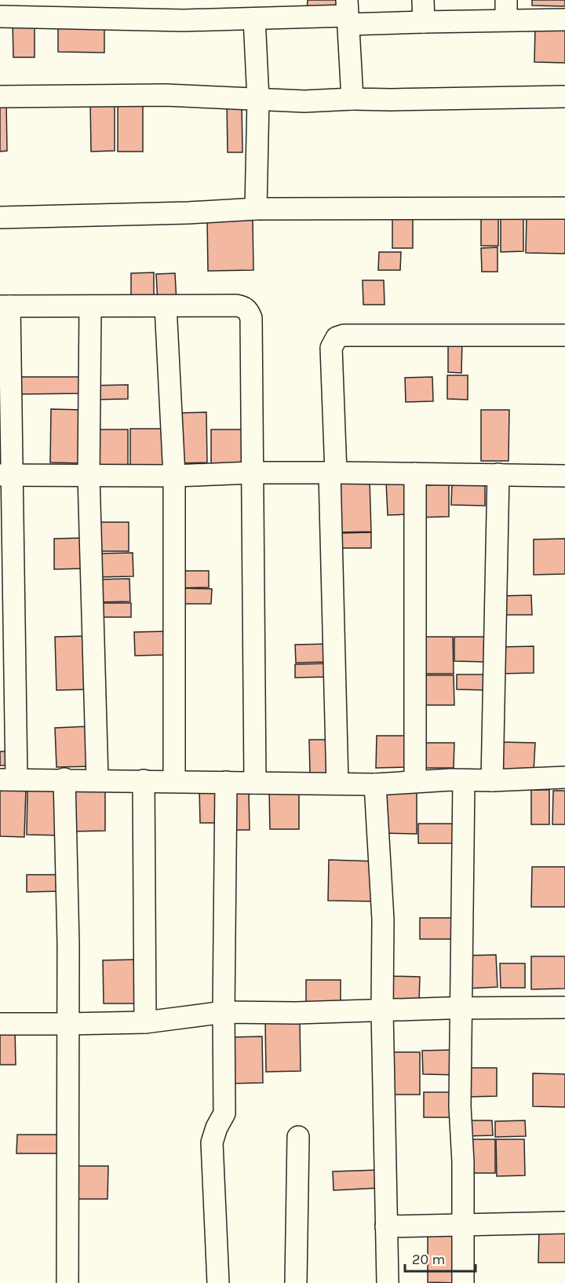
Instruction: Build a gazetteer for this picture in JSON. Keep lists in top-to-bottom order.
{
  "scale_bar": "20 m"
}
